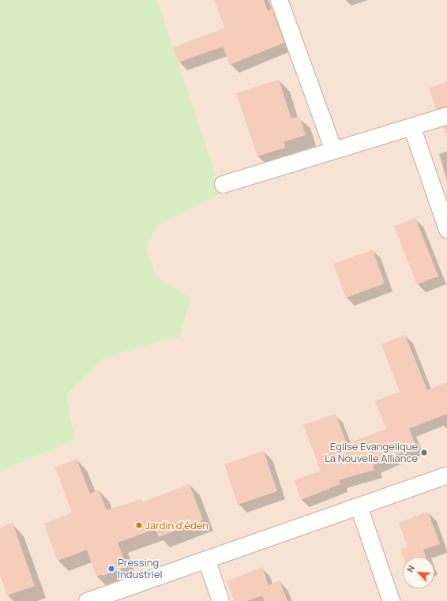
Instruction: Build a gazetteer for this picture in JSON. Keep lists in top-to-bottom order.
{
  "places": ["Eglise Evangelique La Nouvelle Alliance", "Jardin d'éden", "Pressing Industriel"],
  "north": "top left"
}
